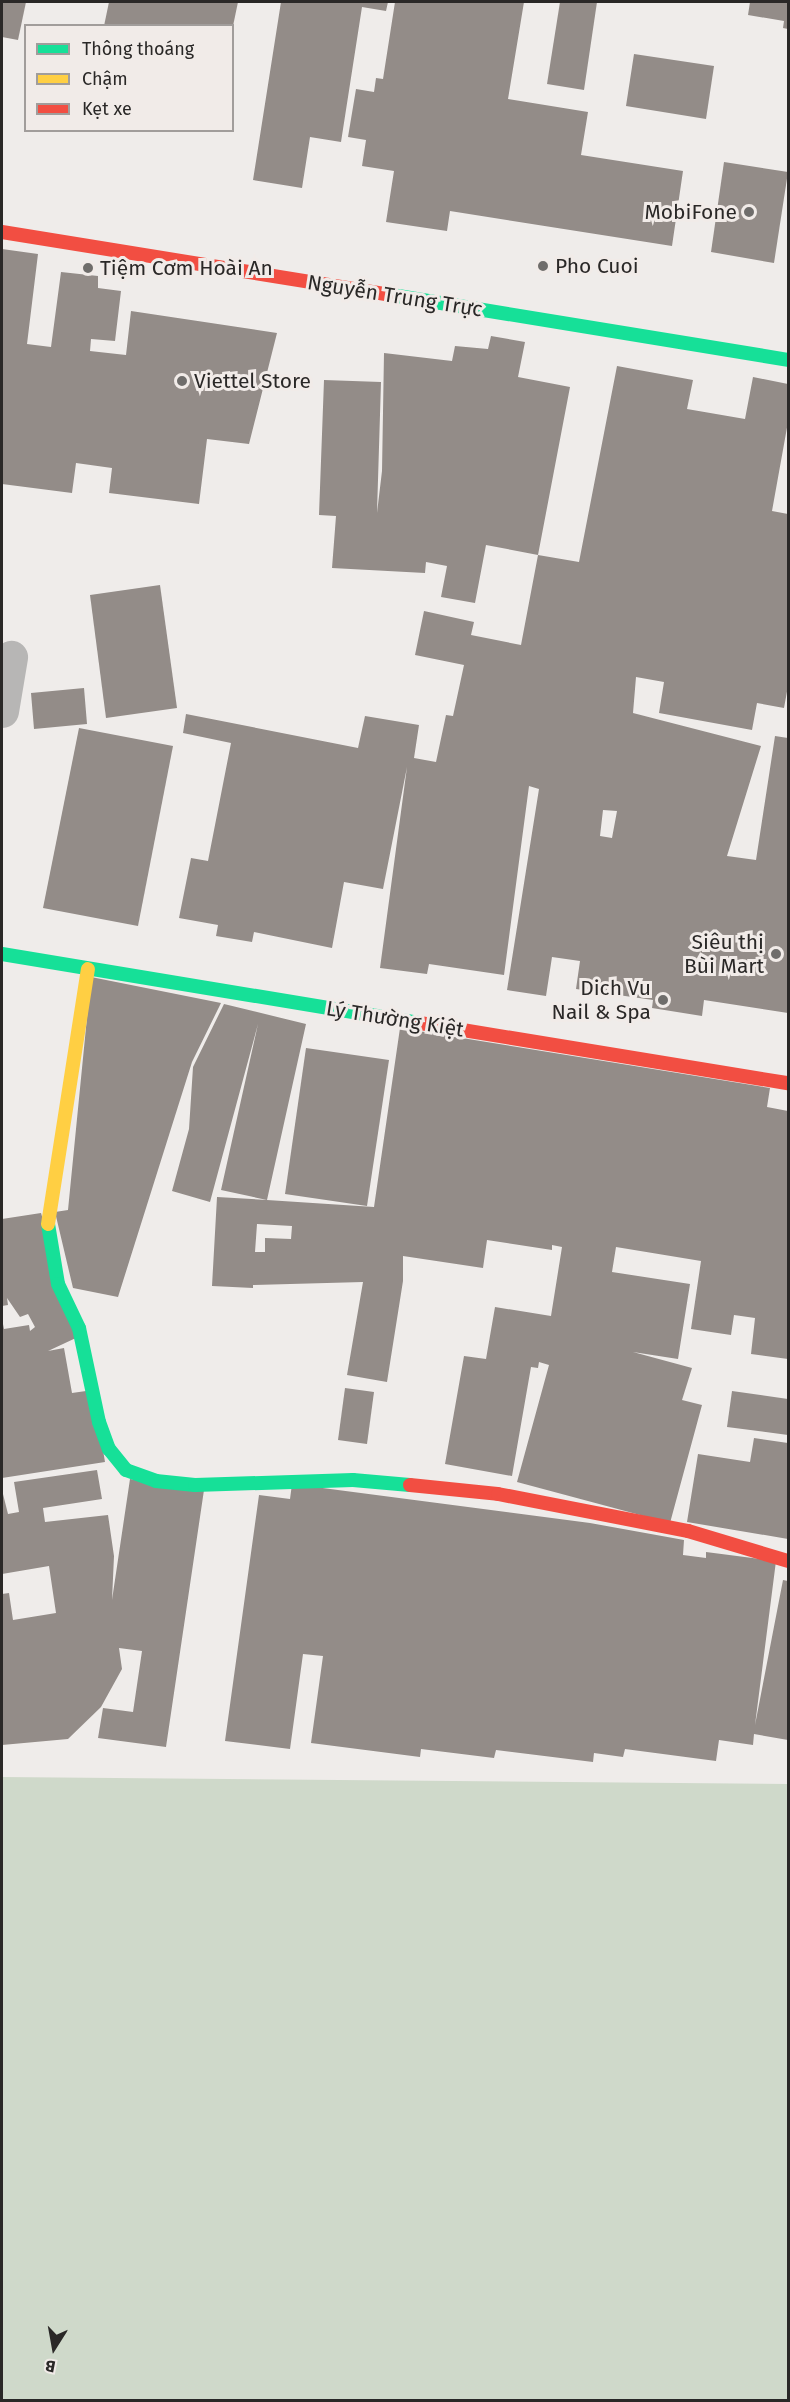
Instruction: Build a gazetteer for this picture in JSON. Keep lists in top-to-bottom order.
{
  "streets": {
    "street": ["Nguyễn Trung Trực", "Lý Thường Kiệt"]
  },
  "places": [
    "MobiFone",
    "Pho Cuoi",
    "Tiệm Cơm Hoài An",
    "Viettel Store",
    "Siêu thị Bùi Mart",
    "Dich Vu Nail & Spa"
  ],
  "legend": ["Thông thoáng", "Chậm", "Kẹt xe"],
  "north": "bottom"
}
